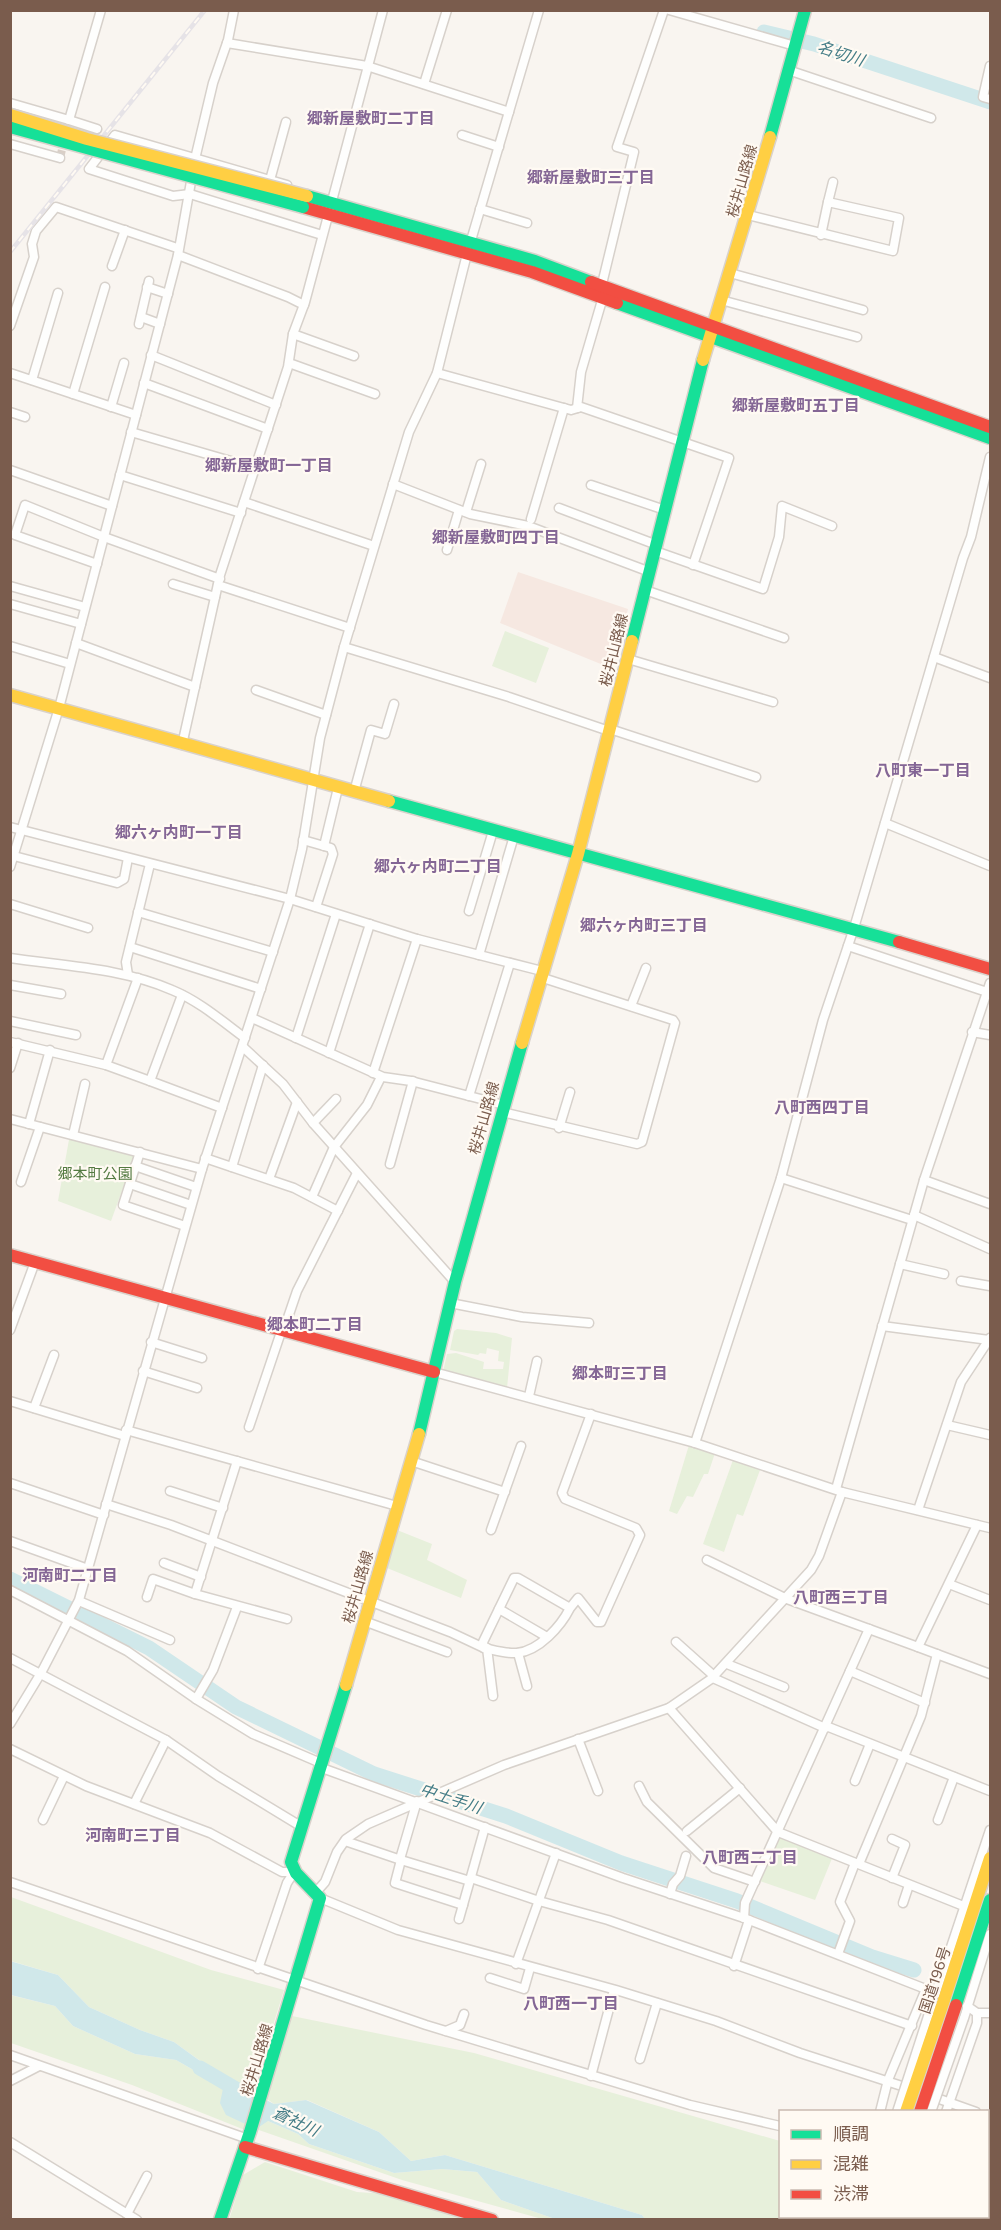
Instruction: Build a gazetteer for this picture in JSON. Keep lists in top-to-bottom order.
{
  "streets": {
    "main road": ["桜井山路線", "国道196号"]
  },
  "districts": [
    "郷新屋敷町二丁目",
    "郷新屋敷町三丁目",
    "郷新屋敷町五丁目",
    "郷新屋敷町一丁目",
    "郷新屋敷町四丁目",
    "八町東一丁目",
    "郷六ヶ内町一丁目",
    "郷六ヶ内町二丁目",
    "郷六ヶ内町三丁目",
    "八町西四丁目",
    "郷本町二丁目",
    "郷本町三丁目",
    "河南町二丁目",
    "八町西三丁目",
    "河南町三丁目",
    "八町西二丁目",
    "八町西一丁目"
  ],
  "water": ["名切川", "中土手川", "蒼社川"],
  "parks": ["郷本町公園"],
  "legend": ["順調", "混雑", "渋滞"]
}
